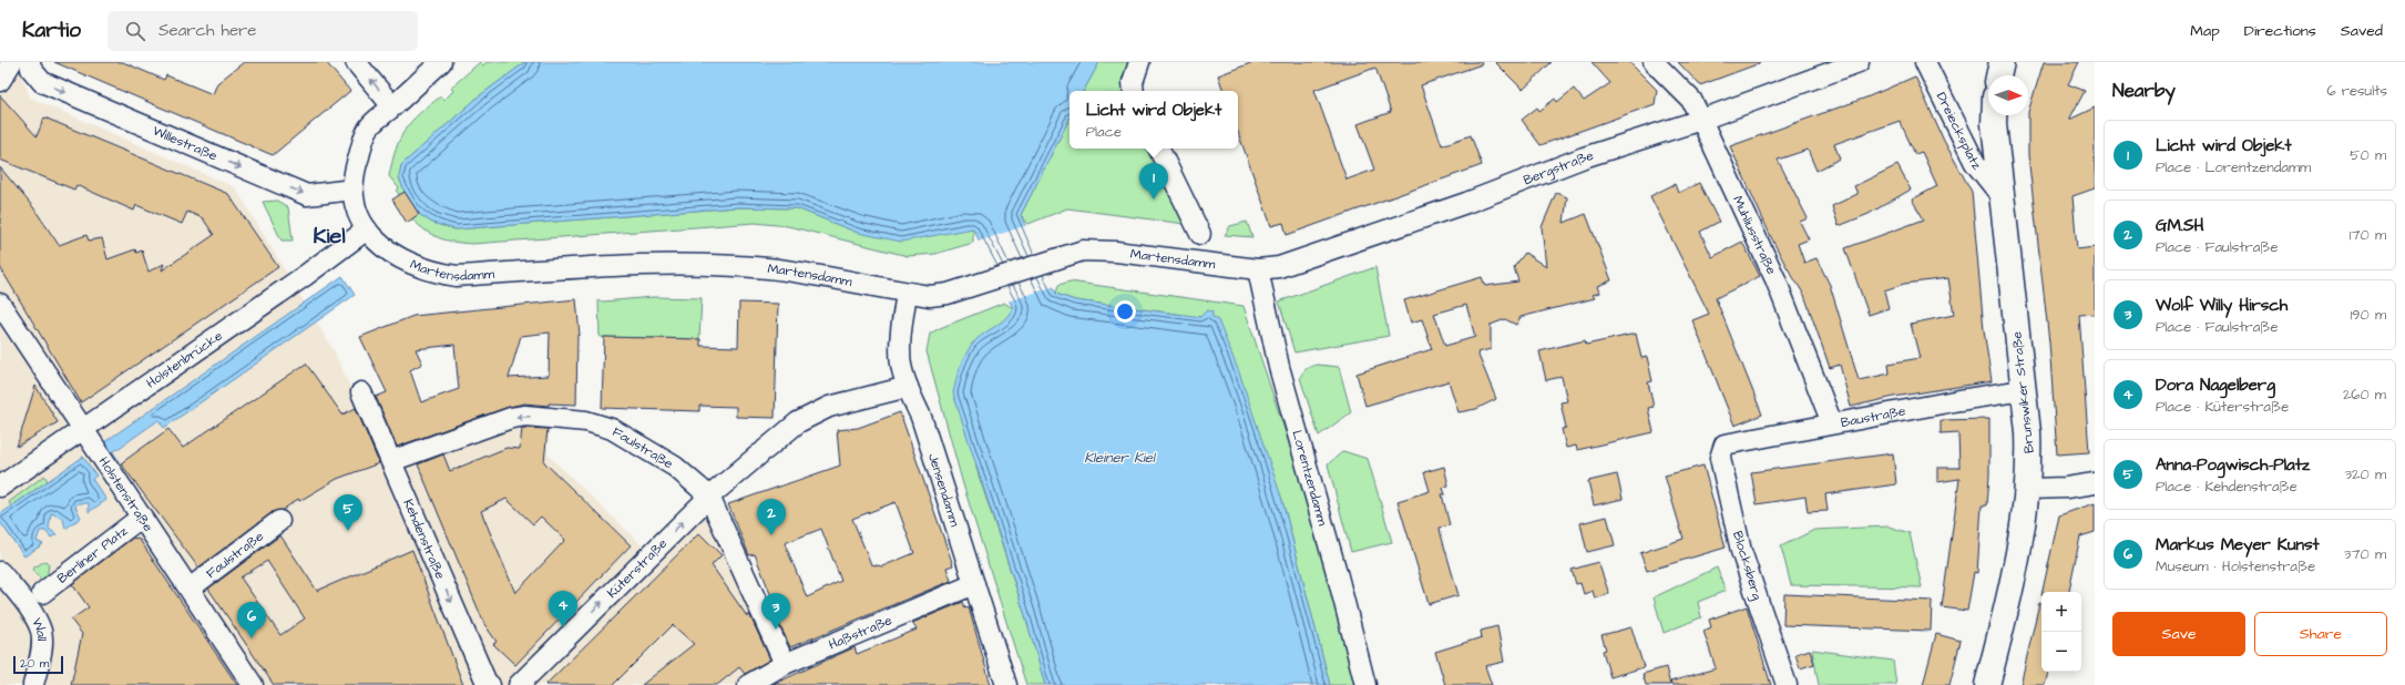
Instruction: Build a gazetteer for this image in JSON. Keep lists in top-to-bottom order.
{
  "streets": {
    "main road": ["Brunswiker Straße"],
    "street": [
      "Dreiecksplatz",
      "Willestraße",
      "Bergstraße",
      "Muhliusstraße",
      "Martensdamm",
      "Holstenbrücke",
      "Baustraße",
      "Faulstraße",
      "Lorentzendamm",
      "Jensendamm",
      "Holstenstraße",
      "Kehdenstraße",
      "Berliner Platz",
      "Blocksberg",
      "Küterstraße",
      "Wall",
      "Haßstraße"
    ]
  },
  "crossings": [
    ["Dreiecksplatz", "Brunswiker Straße"],
    ["Willestraße", "Martensdamm"],
    ["Bergstraße", "Muhliusstraße"],
    ["Bergstraße", "Martensdamm"],
    ["Bergstraße", "Lorentzendamm"],
    ["Muhliusstraße", "Baustraße"],
    ["Martensdamm", "Holstenbrücke"],
    ["Martensdamm", "Lorentzendamm"],
    ["Martensdamm", "Jensendamm"],
    ["Holstenbrücke", "Holstenstraße"],
    ["Brunswiker Straße", "Baustraße"],
    ["Baustraße", "Blocksberg"],
    ["Faulstraße", "Holstenstraße"],
    ["Faulstraße", "Kehdenstraße"],
    ["Faulstraße", "Küterstraße"],
    ["Faulstraße", "Haßstraße"],
    ["Jensendamm", "Küterstraße"],
    ["Jensendamm", "Haßstraße"],
    ["Holstenstraße", "Berliner Platz"]
  ],
  "one_way": [
    "Willestraße",
    "Faulstraße",
    "Kehdenstraße",
    "Küterstraße"
  ],
  "districts": ["Kiel"],
  "water": ["Kleiner Kiel"],
  "scale_bar": "20 m",
  "north": "right",
  "page": {
    "header": "Kartio",
    "search": "Search here",
    "nav": ["Map", "Directions", "Saved"],
    "heading": ["Nearby", "6 results"],
    "popup": ["Licht wird Objekt", "Place"],
    "list": [
      {
        "mark": "1",
        "name": "Licht wird Objekt",
        "note": "Place · Lorentzendamm",
        "value": "50 m"
      },
      {
        "mark": "2",
        "name": "GM.SH",
        "note": "Place · Faulstraße",
        "value": "170 m"
      },
      {
        "mark": "3",
        "name": "Wolf Willy Hirsch",
        "note": "Place · Faulstraße",
        "value": "190 m"
      },
      {
        "mark": "4",
        "name": "Dora Nagelberg",
        "note": "Place · Küterstraße",
        "value": "260 m"
      },
      {
        "mark": "5",
        "name": "Anna-Pogwisch-Platz",
        "note": "Place · Kehdenstraße",
        "value": "320 m"
      },
      {
        "mark": "6",
        "name": "Markus Meyer Kunst",
        "note": "Museum · Holstenstraße",
        "value": "370 m"
      }
    ],
    "pins": [
      "1",
      "5",
      "2",
      "4",
      "3",
      "6"
    ],
    "map_buttons": ["+", "−"],
    "buttons": ["Save", "Share"],
    "scale": "20 m"
  }
}
